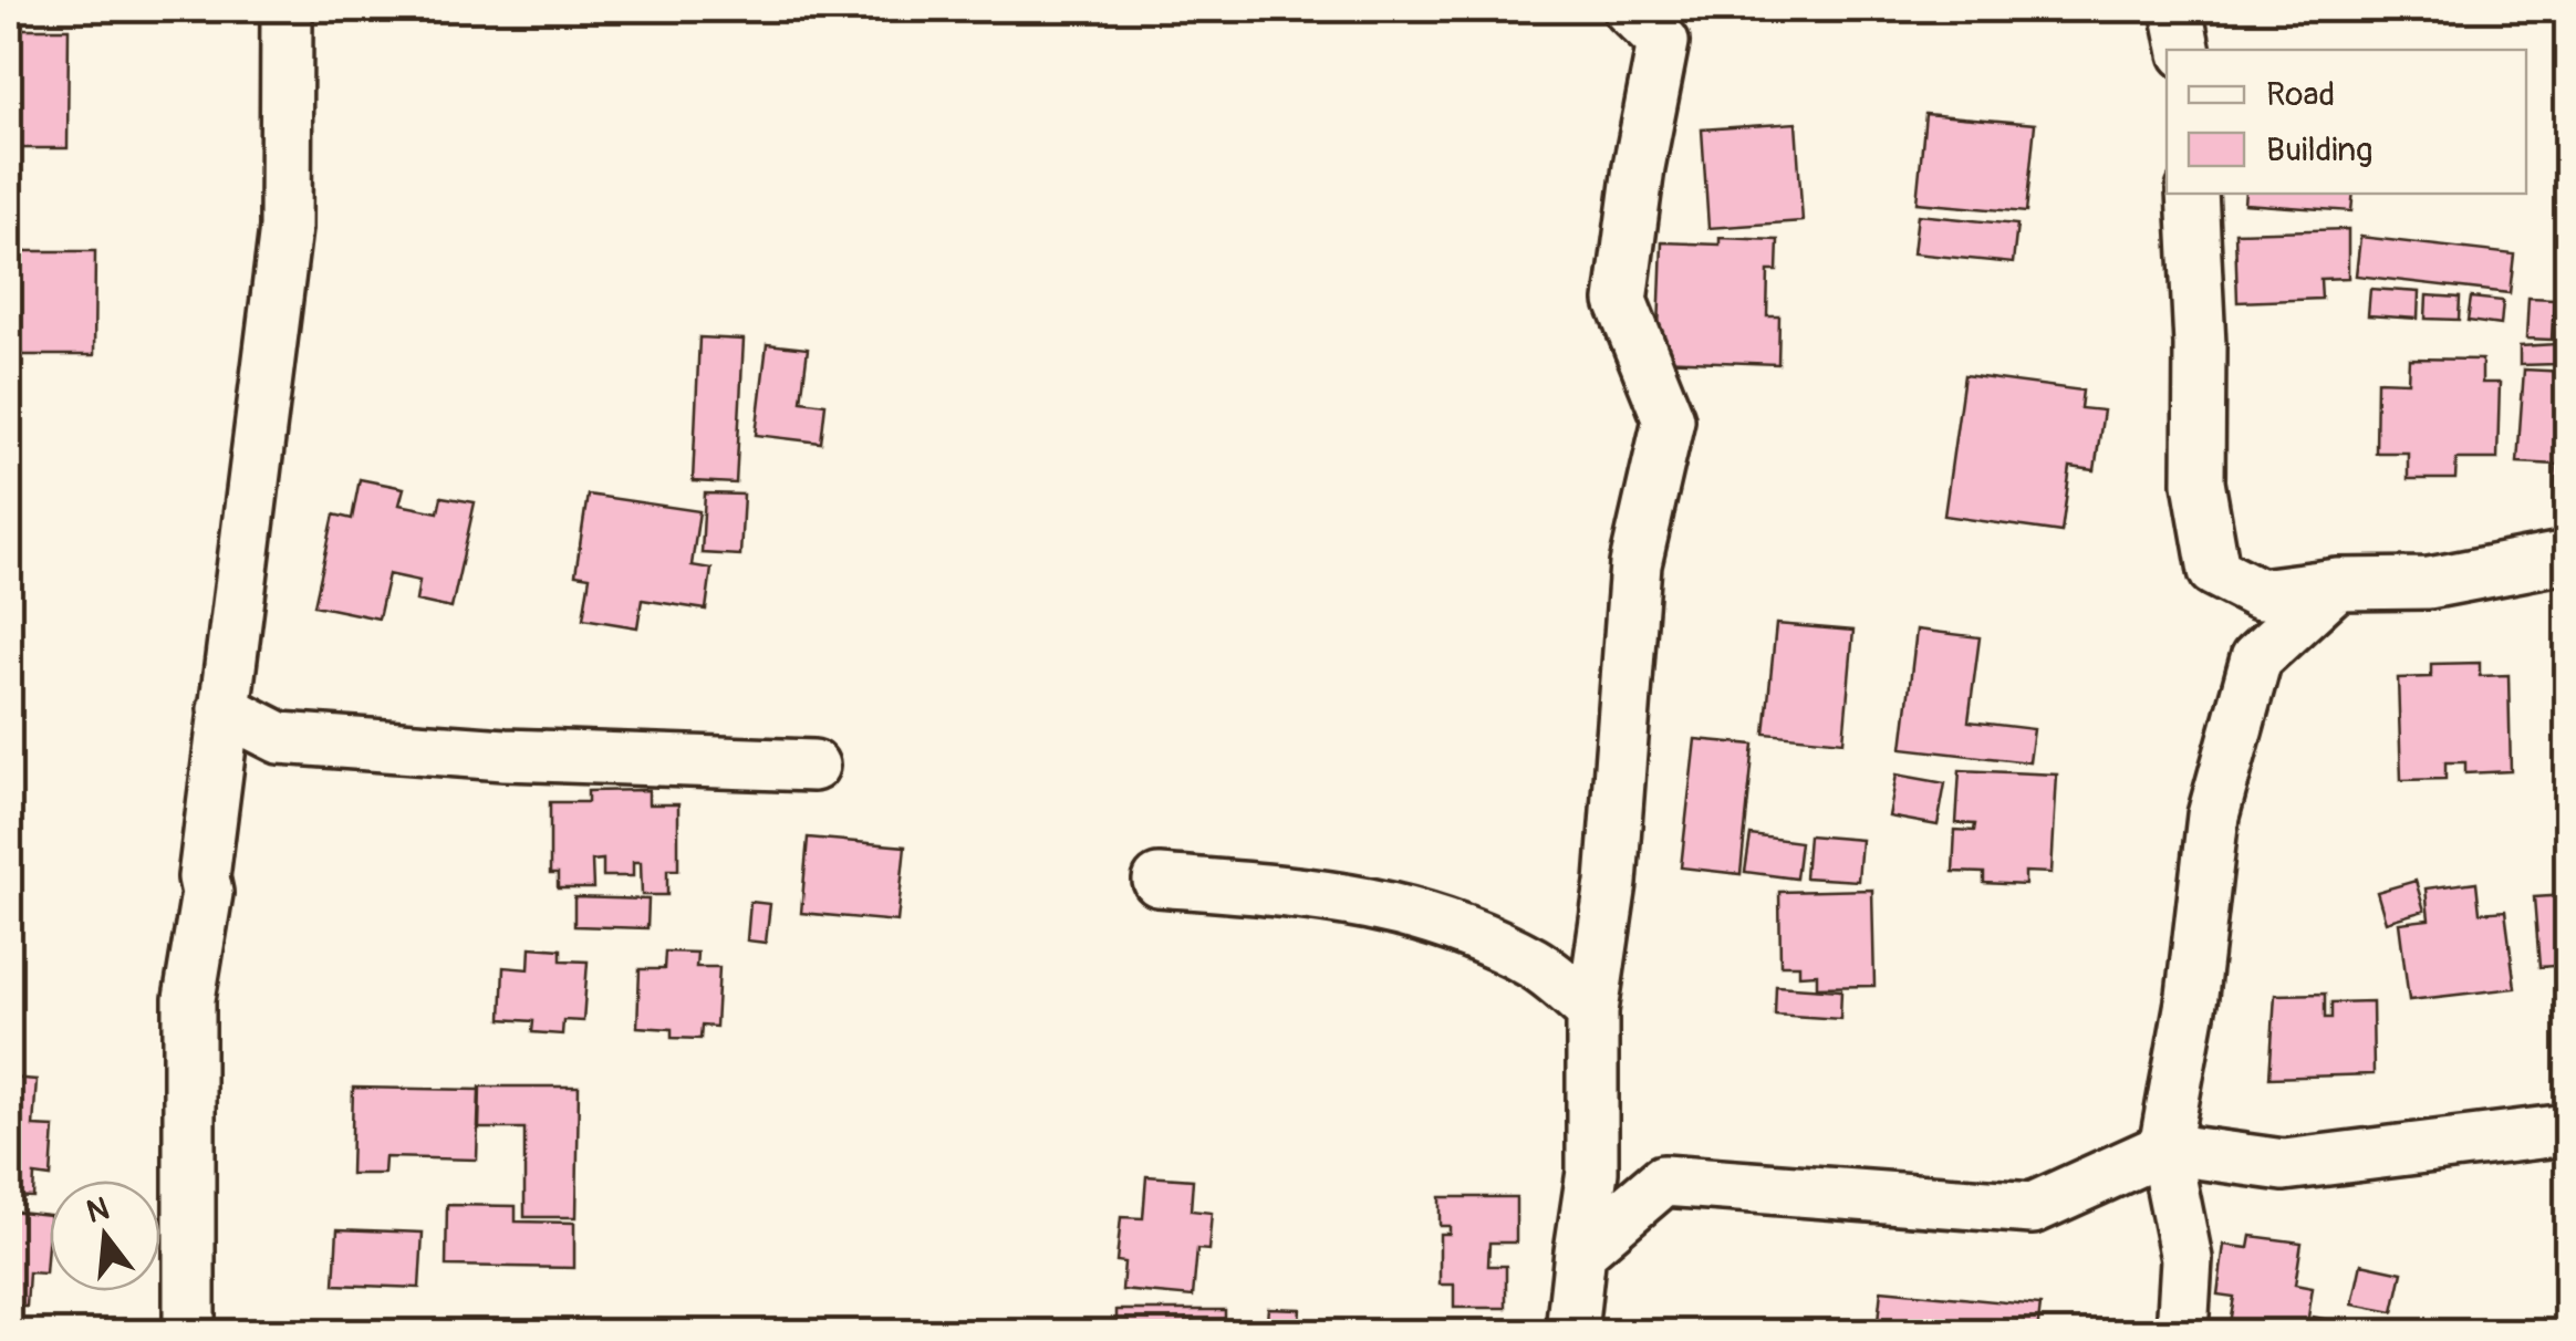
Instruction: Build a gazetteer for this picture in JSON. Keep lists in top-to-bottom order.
{
  "legend": ["Road", "Building"],
  "north": "top"
}
